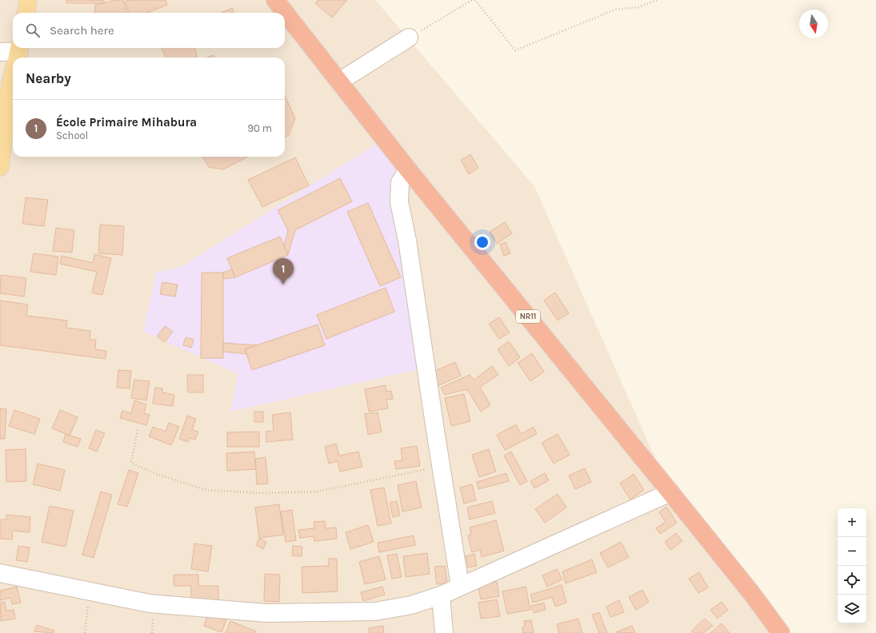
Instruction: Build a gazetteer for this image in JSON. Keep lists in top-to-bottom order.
{
  "streets": {
    "highway": ["NR11"]
  },
  "north": "bottom",
  "page": {
    "search": "Search here",
    "heading": "Nearby",
    "list": [
      {
        "mark": "1",
        "name": "École Primaire Mihabura",
        "note": "School",
        "value": "90 m"
      }
    ],
    "pins": "1",
    "map_buttons": ["+", "−"]
  }
}
